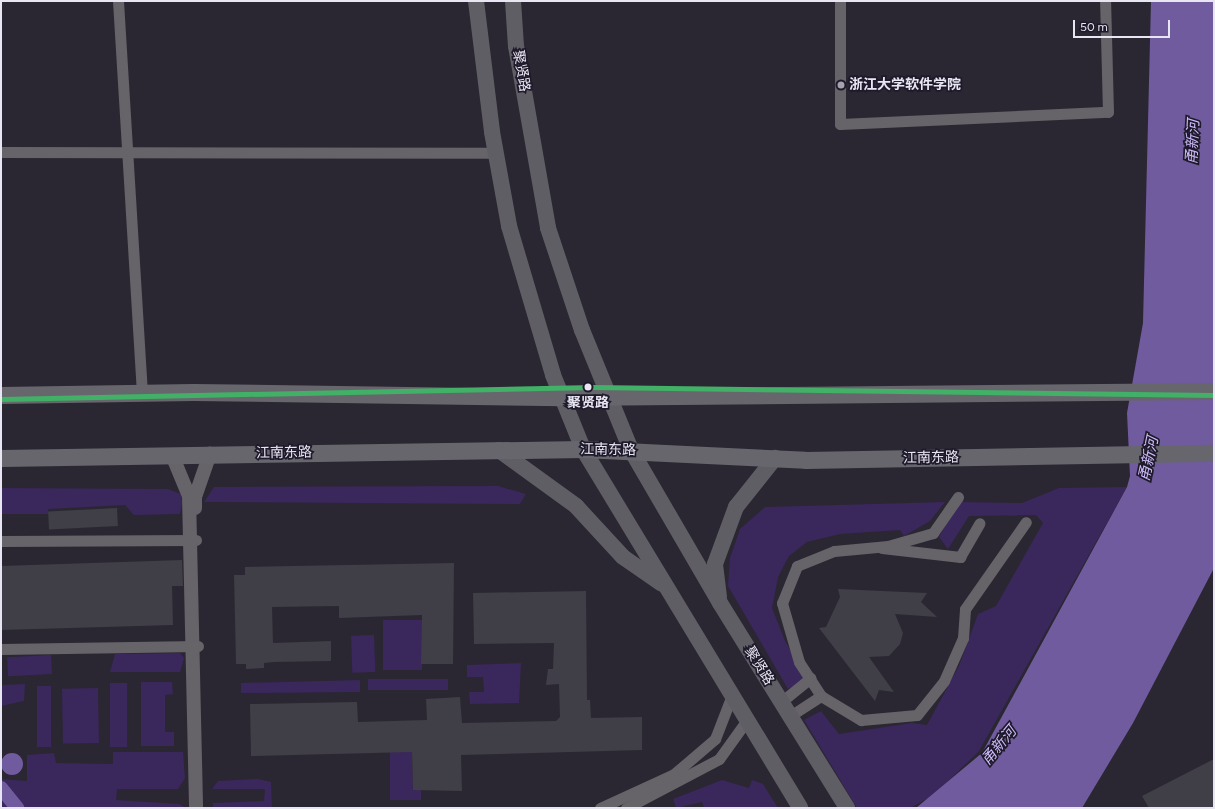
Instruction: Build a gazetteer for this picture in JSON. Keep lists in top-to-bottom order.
{
  "streets": {
    "main road": ["聚贤路", "江南东路"]
  },
  "crossings": [
    ["聚贤路", "江南东路"]
  ],
  "water": ["甬新河"],
  "places": ["浙江大学软件学院", "聚贤路"],
  "scale_bar": "50 m"
}
